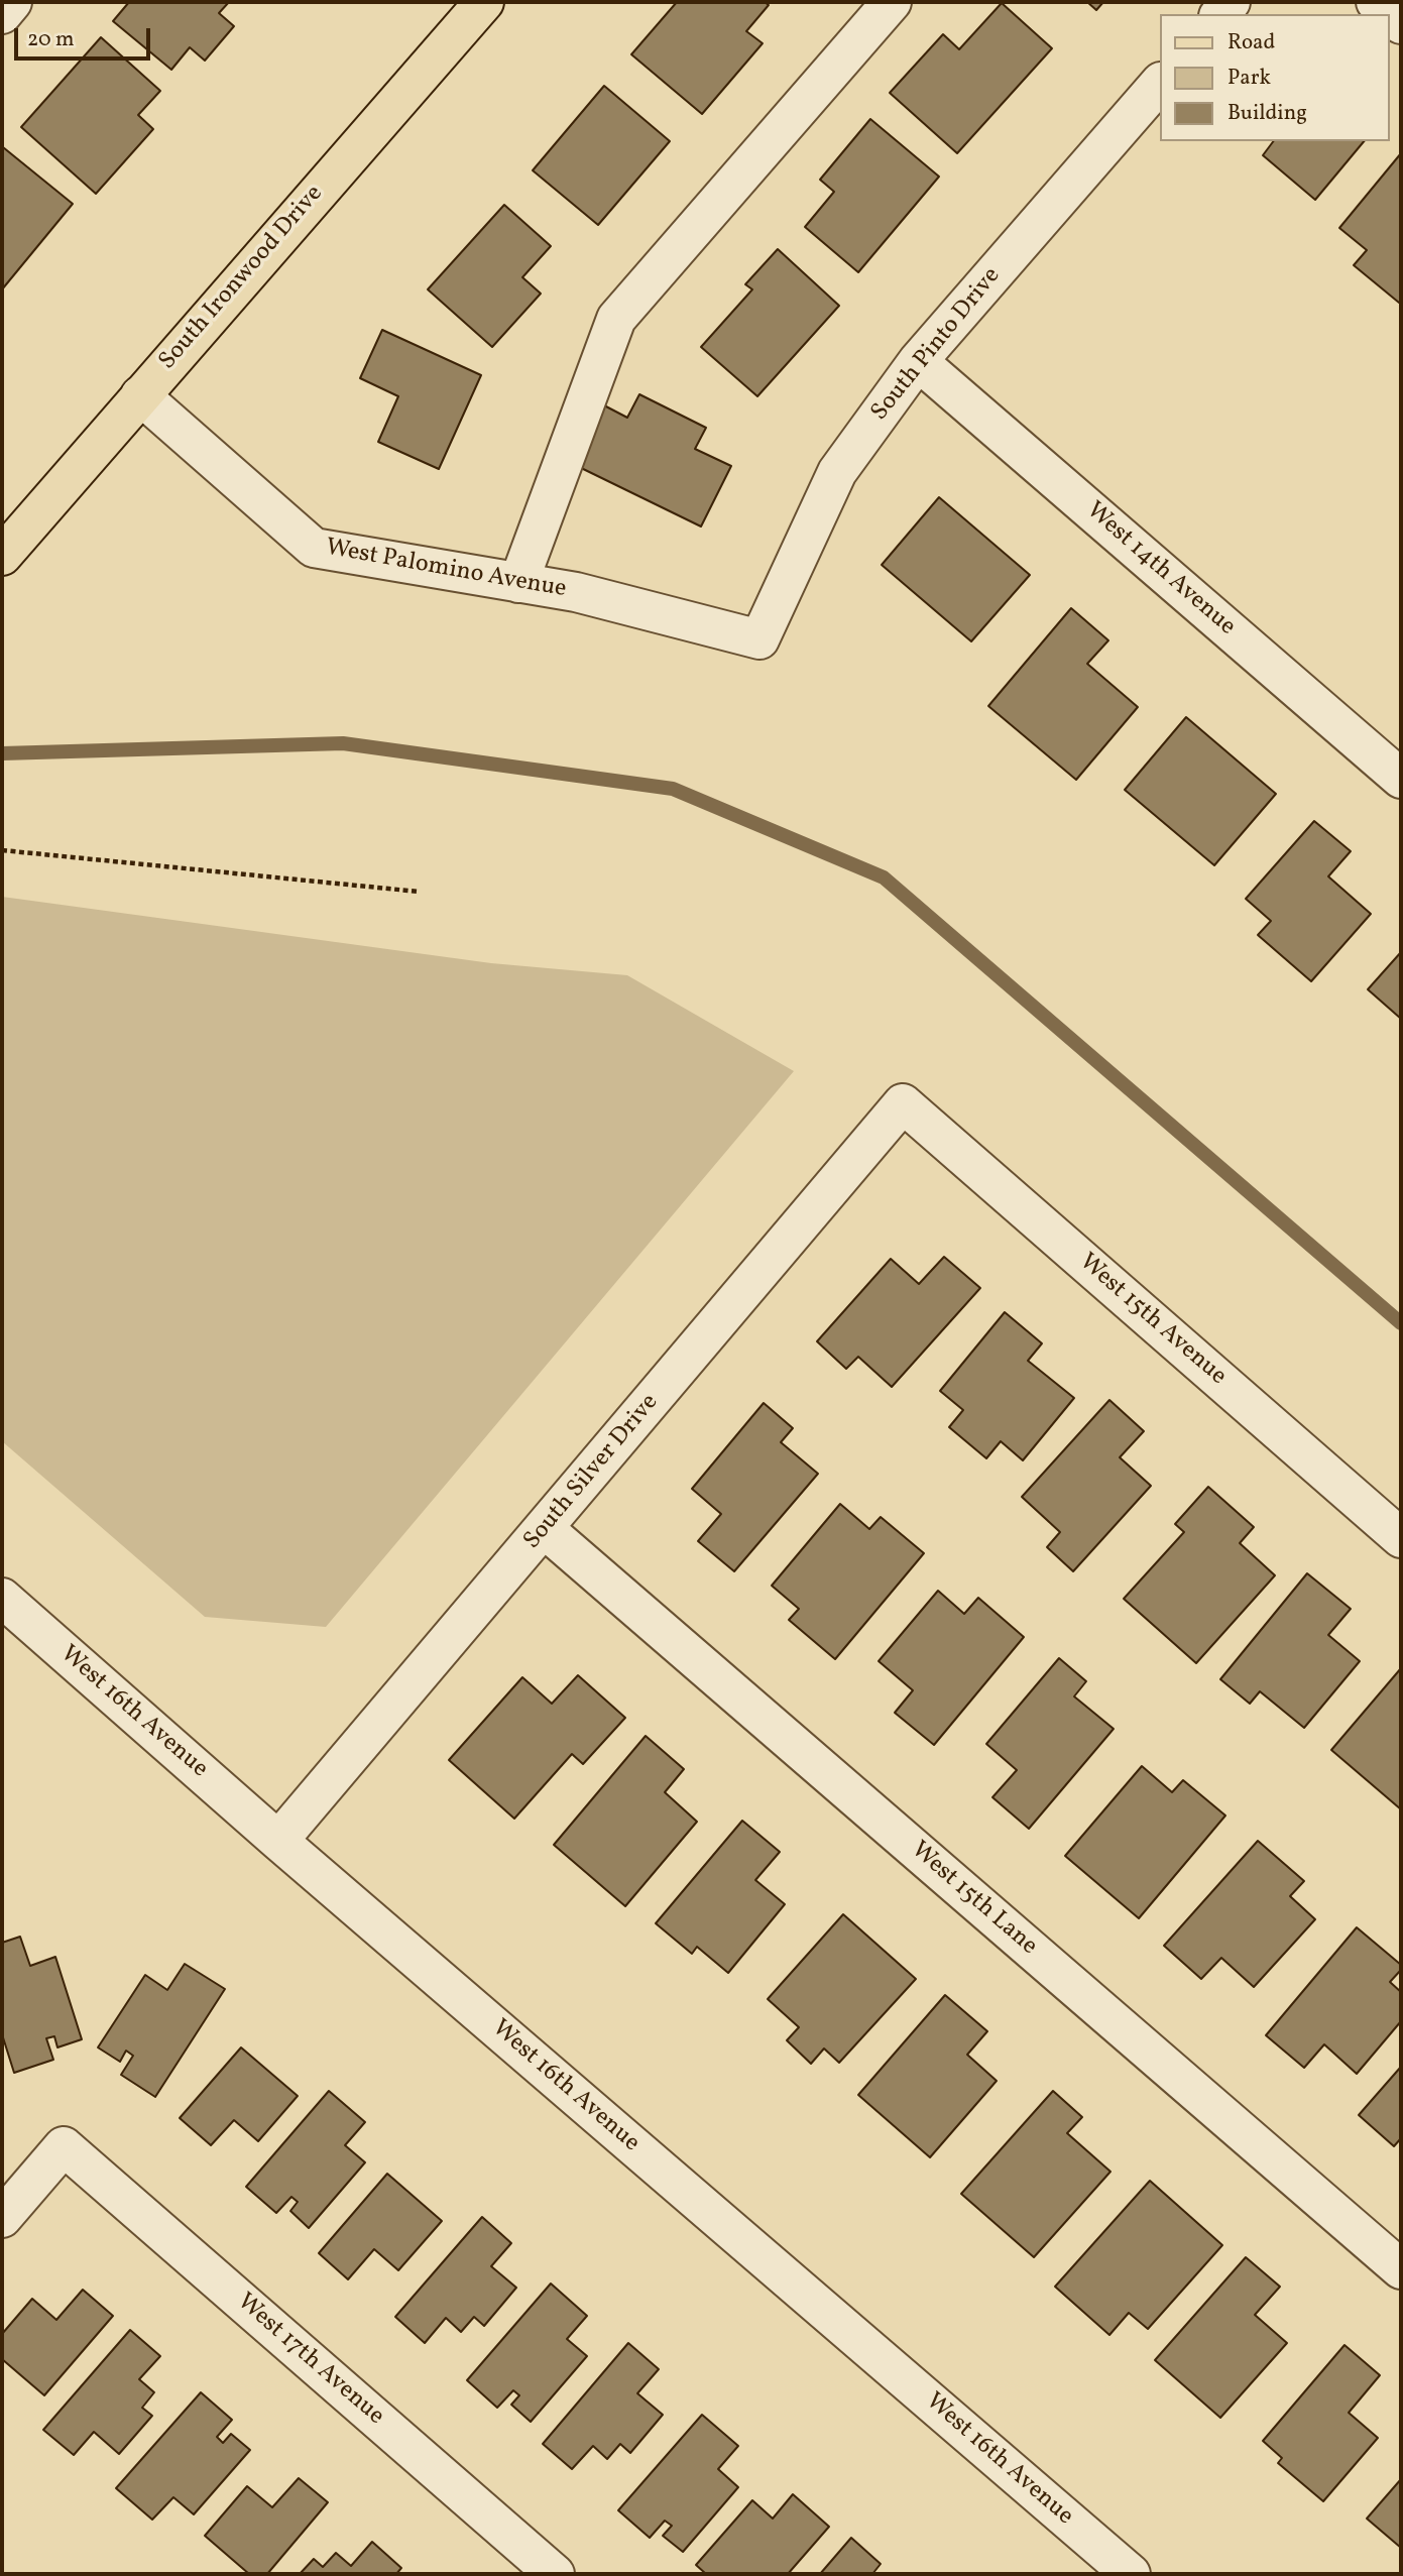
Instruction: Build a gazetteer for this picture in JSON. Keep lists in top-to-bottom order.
{
  "streets": {
    "main road": ["South Ironwood Drive"],
    "street": [
      "South Pinto Drive",
      "West Palomino Avenue",
      "West 14th Avenue",
      "West 15th Avenue",
      "South Silver Drive",
      "West 16th Avenue",
      "West 15th Lane",
      "West 17th Avenue"
    ]
  },
  "crossings": [
    ["South Ironwood Drive", "West Palomino Avenue"],
    ["South Pinto Drive", "West Palomino Avenue"],
    ["South Pinto Drive", "West 14th Avenue"],
    ["West 15th Avenue", "South Silver Drive"],
    ["South Silver Drive", "West 16th Avenue"],
    ["South Silver Drive", "West 15th Lane"]
  ],
  "legend": ["Road", "Park", "Building"],
  "scale_bar": "20 m"
}
